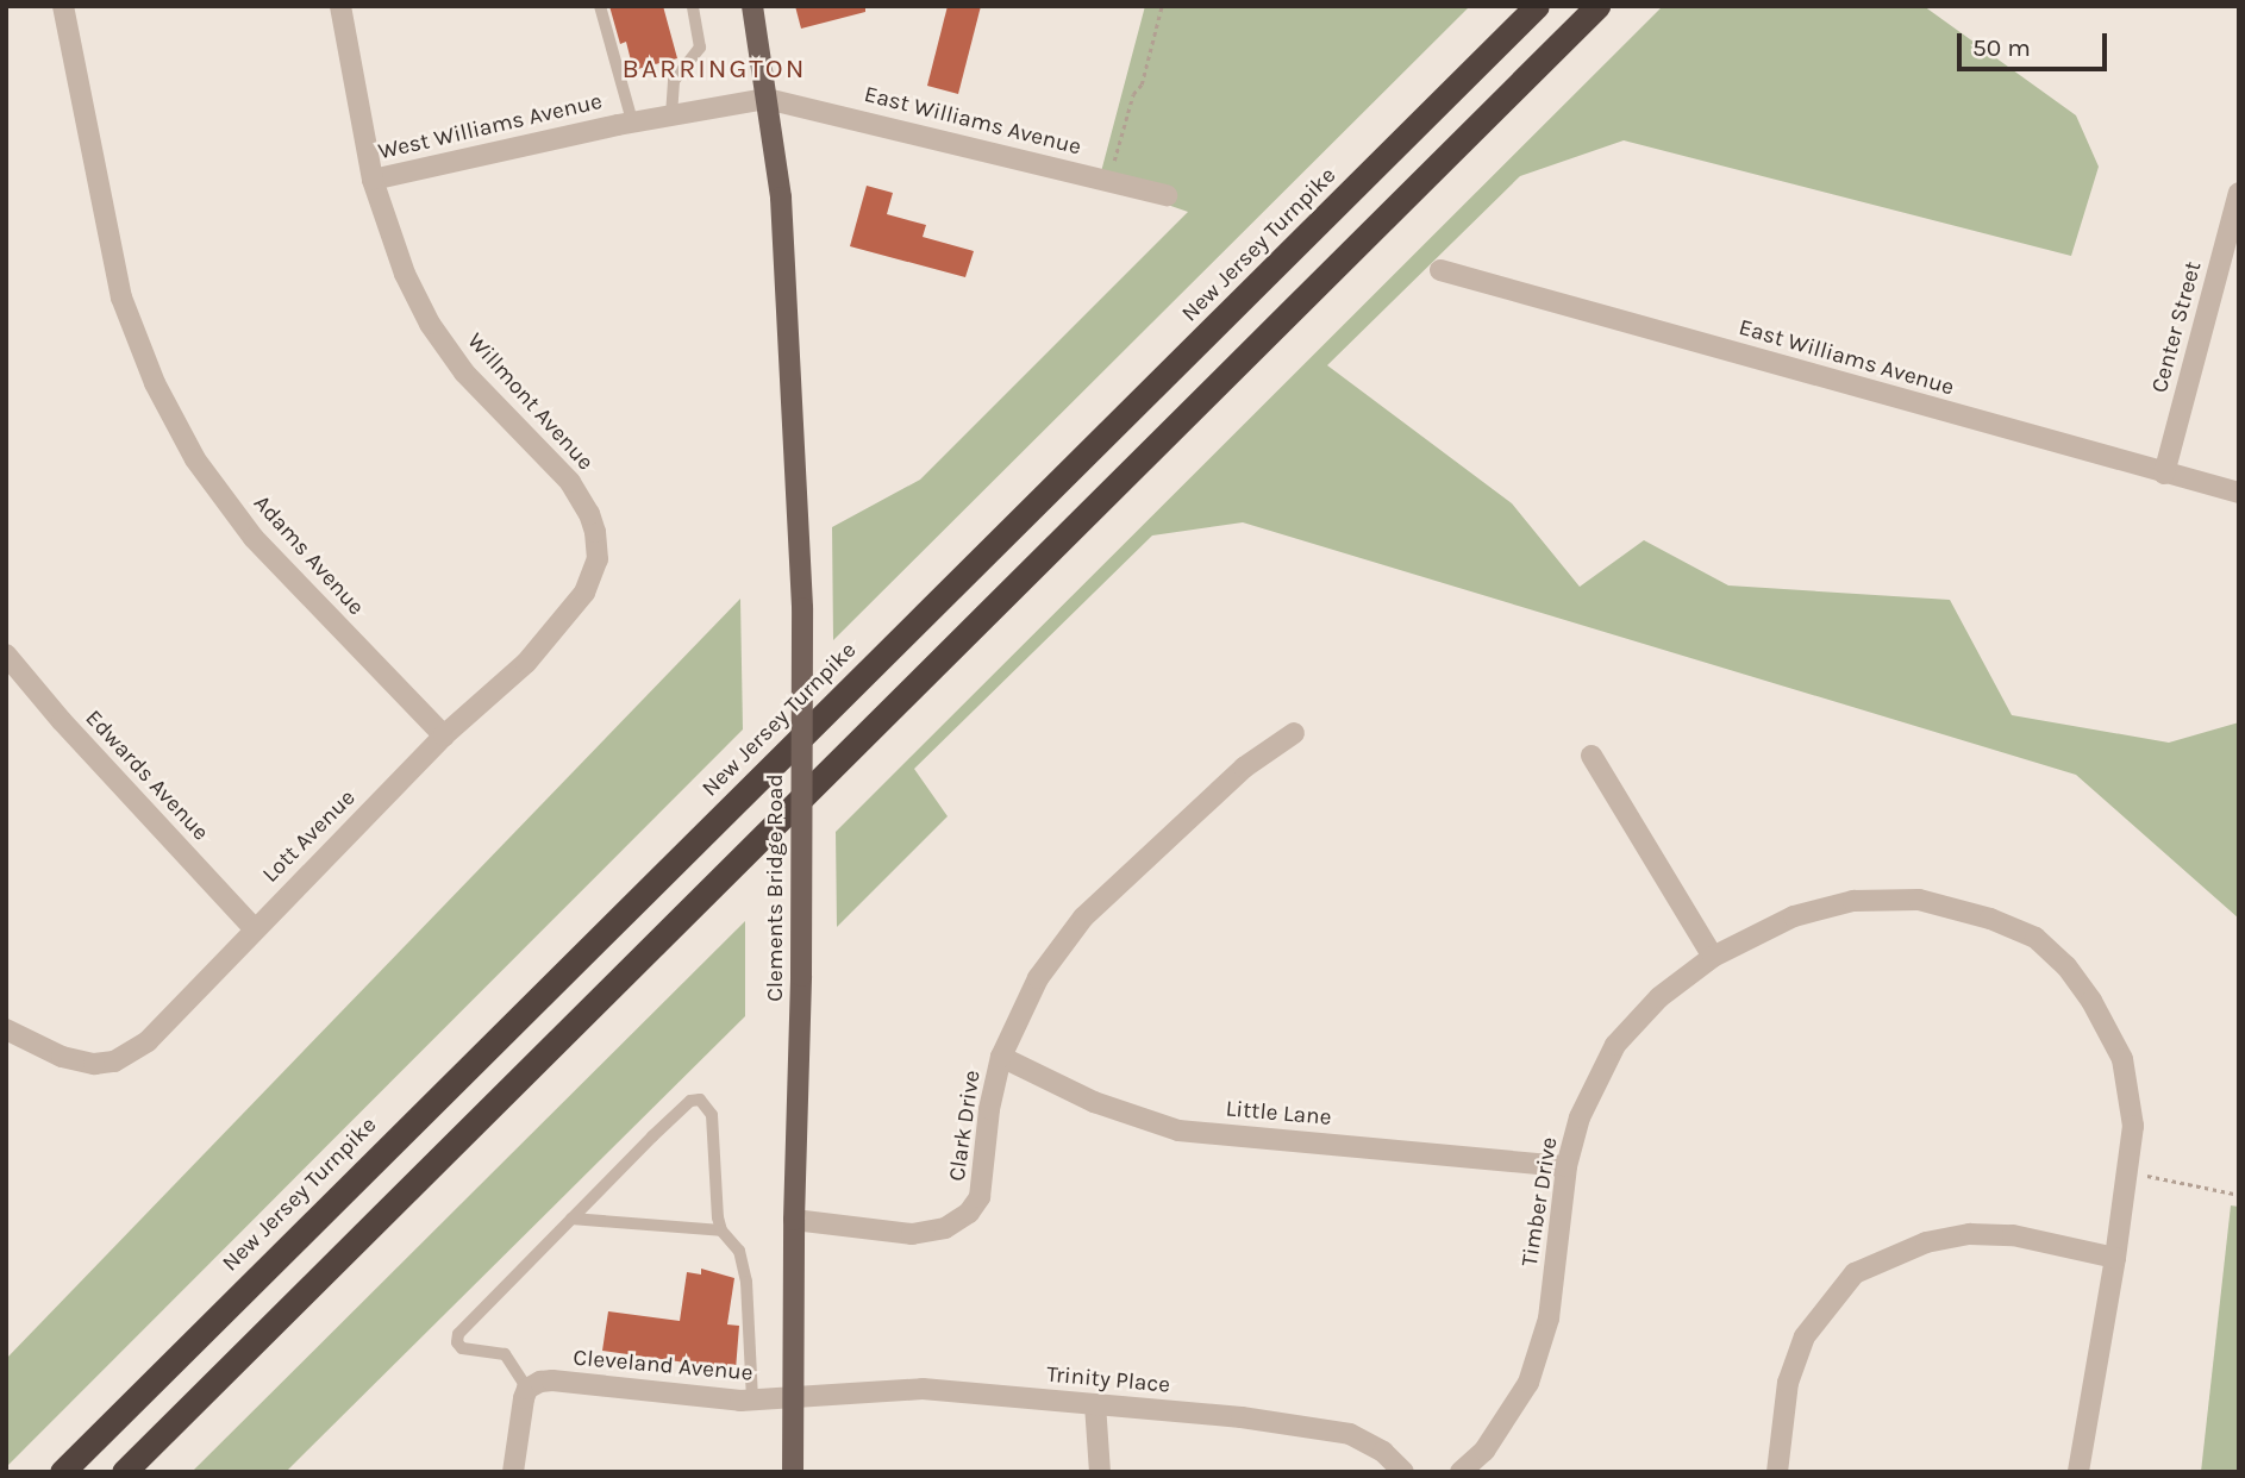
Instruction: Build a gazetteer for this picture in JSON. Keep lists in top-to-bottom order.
{
  "streets": {
    "highway": ["New Jersey Turnpike"],
    "main road": ["Clements Bridge Road"],
    "street": [
      "East Williams Avenue",
      "West Williams Avenue",
      "Center Street",
      "Willmont Avenue",
      "Adams Avenue",
      "Edwards Avenue",
      "Lott Avenue",
      "Little Lane",
      "Clark Drive",
      "Timber Drive",
      "Cleveland Avenue",
      "Trinity Place"
    ]
  },
  "crossings": [
    ["East Williams Avenue", "West Williams Avenue"],
    ["East Williams Avenue", "Center Street"],
    ["East Williams Avenue", "Clements Bridge Road"],
    ["West Williams Avenue", "Willmont Avenue"],
    ["West Williams Avenue", "Clements Bridge Road"],
    ["Willmont Avenue", "Lott Avenue"],
    ["Adams Avenue", "Lott Avenue"],
    ["Edwards Avenue", "Lott Avenue"],
    ["Clements Bridge Road", "Clark Drive"],
    ["Clements Bridge Road", "Cleveland Avenue"],
    ["Clements Bridge Road", "Trinity Place"],
    ["Little Lane", "Clark Drive"],
    ["Little Lane", "Timber Drive"],
    ["Cleveland Avenue", "Trinity Place"]
  ],
  "districts": ["BARRINGTON"],
  "scale_bar": "50 m"
}
